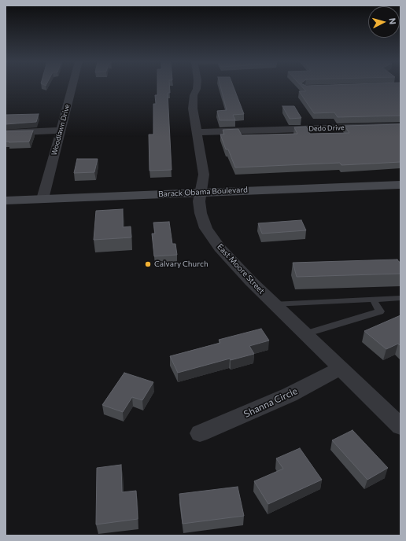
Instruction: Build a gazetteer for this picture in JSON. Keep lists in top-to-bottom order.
{
  "streets": {
    "main road": ["Barack Obama Boulevard"],
    "street": [
      "Dedo Drive",
      "Woodlawn Drive",
      "East Moore Street",
      "Shanna Circle"
    ]
  },
  "crossings": [
    ["Dedo Drive", "East Moore Street"],
    ["Woodlawn Drive", "Barack Obama Boulevard"],
    ["Barack Obama Boulevard", "East Moore Street"],
    ["East Moore Street", "Shanna Circle"]
  ],
  "places": ["Calvary Church"],
  "north": "right"
}
